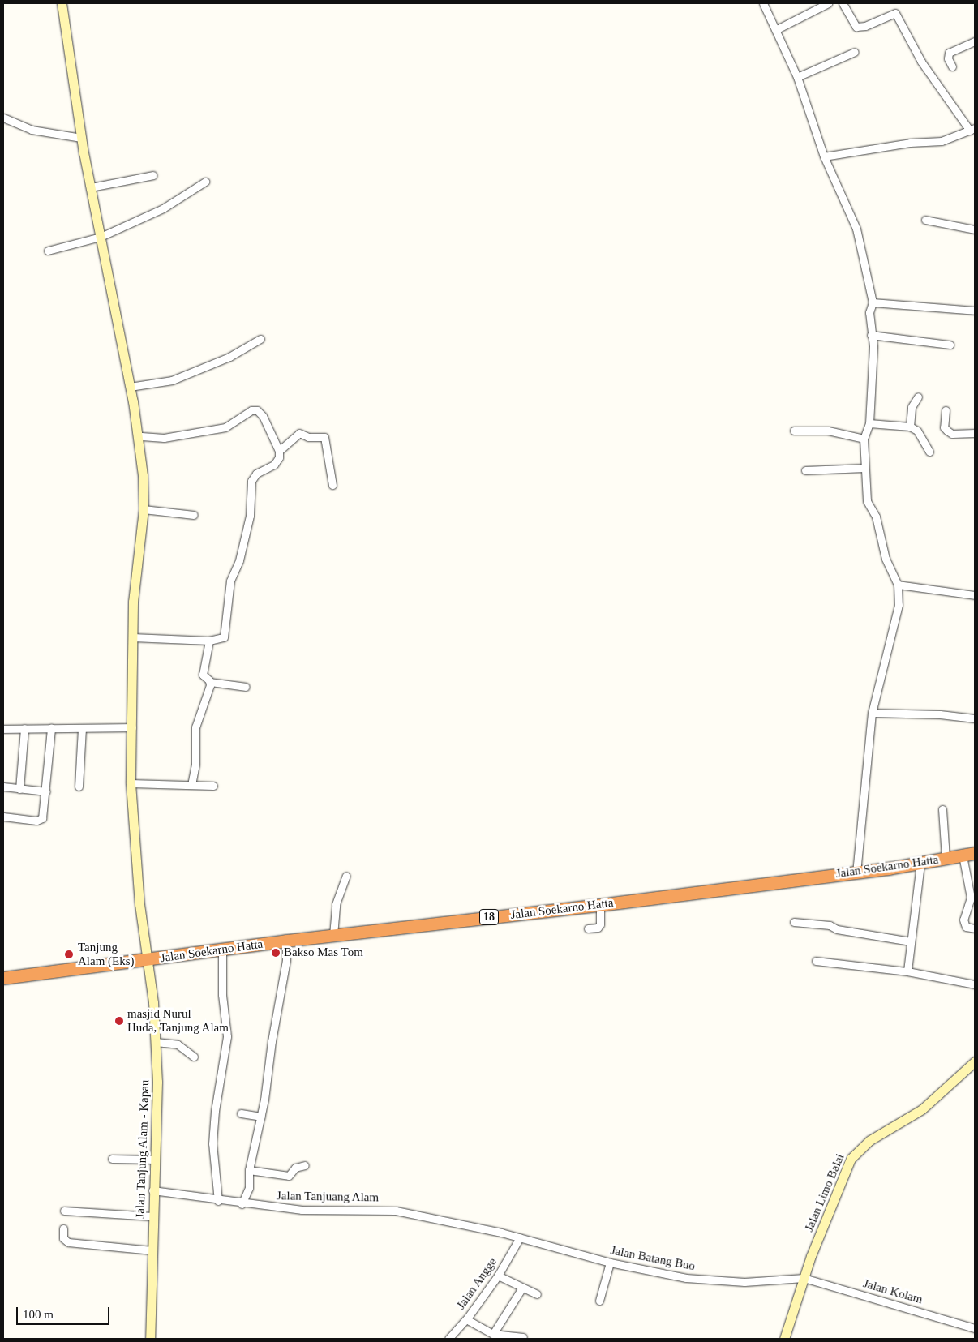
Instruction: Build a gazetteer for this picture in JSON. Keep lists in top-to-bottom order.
{
  "streets": {
    "highway": ["Jalan Soekarno Hatta", "18"],
    "street": [
      "Jalan Tanjung Alam - Kapau",
      "Jalan Limo Balai",
      "Jalan Tanjuang Alam",
      "Jalan Batang Buo",
      "Jalan Angge",
      "Jalan Kolam"
    ]
  },
  "crossings": [
    ["Jalan Soekarno Hatta", "Jalan Tanjung Alam - Kapau"],
    ["Jalan Tanjung Alam - Kapau", "Jalan Tanjuang Alam"],
    ["Jalan Limo Balai", "Jalan Batang Buo"],
    ["Jalan Limo Balai", "Jalan Kolam"],
    ["Jalan Tanjuang Alam", "Jalan Batang Buo"],
    ["Jalan Batang Buo", "Jalan Angge"],
    ["Jalan Batang Buo", "Jalan Kolam"]
  ],
  "places": ["Bakso Mas Tom", "Tanjung Alam (Eks)", "masjid Nurul Huda, Tanjung Alam"],
  "scale_bar": "100 m"
}
